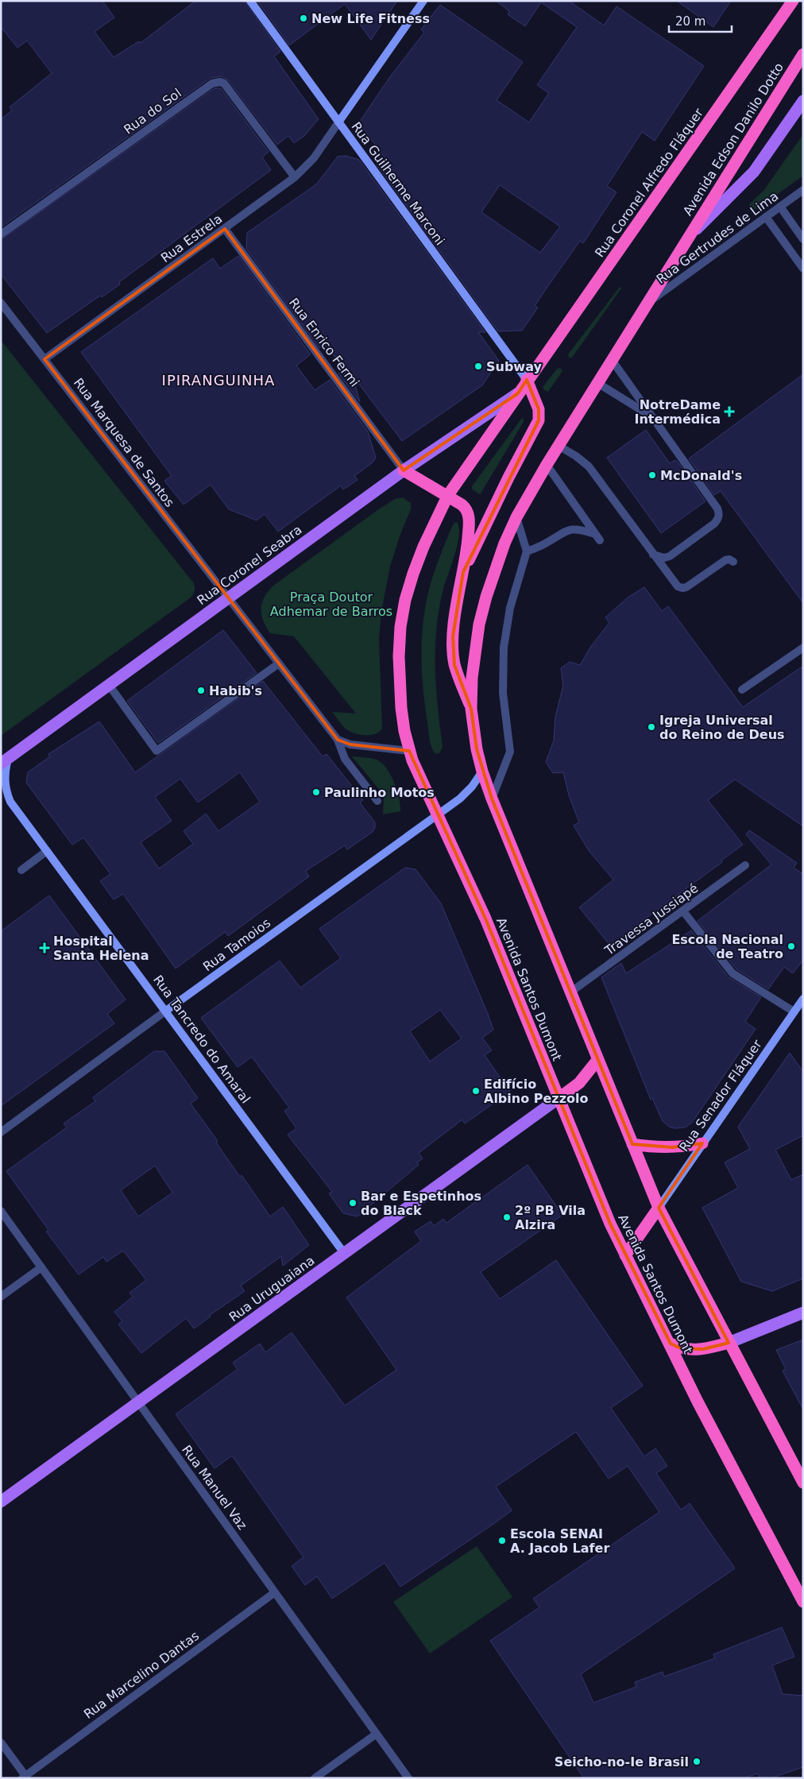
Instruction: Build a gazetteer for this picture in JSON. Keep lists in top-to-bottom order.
{
  "streets": {
    "highway": ["Avenida Edson Danilo Dotto", "Rua Coronel Alfredo Fláquer", "Avenida Santos Dumont"],
    "main road": ["Rua Coronel Seabra", "Rua Uruguaiana"],
    "street": [
      "Rua do Sol",
      "Rua Guilherme Marconi",
      "Rua Gertrudes de Lima",
      "Rua Estrela",
      "Rua Enrico Fermi",
      "Rua Marquesa de Santos",
      "Travessa Jussiapé",
      "Rua Tamoios",
      "Rua Tancredo do Amaral",
      "Rua Senador Fláquer",
      "Rua Manuel Vaz",
      "Rua Marcelino Dantas"
    ]
  },
  "crossings": [
    ["Rua do Sol", "Rua Estrela"],
    ["Rua Coronel Alfredo Fláquer", "Rua Guilherme Marconi"],
    ["Rua Coronel Alfredo Fláquer", "Avenida Santos Dumont"],
    ["Rua Guilherme Marconi", "Rua Estrela"],
    ["Rua Guilherme Marconi", "Avenida Santos Dumont"],
    ["Rua Estrela", "Rua Enrico Fermi"],
    ["Rua Estrela", "Rua Marquesa de Santos"],
    ["Rua Enrico Fermi", "Rua Coronel Seabra"],
    ["Rua Marquesa de Santos", "Rua Coronel Seabra"],
    ["Rua Coronel Seabra", "Avenida Santos Dumont"],
    ["Rua Coronel Seabra", "Rua Tancredo do Amaral"],
    ["Rua Tamoios", "Avenida Santos Dumont"],
    ["Rua Tamoios", "Rua Tancredo do Amaral"],
    ["Avenida Santos Dumont", "Rua Uruguaiana"],
    ["Rua Tancredo do Amaral", "Rua Uruguaiana"],
    ["Rua Uruguaiana", "Rua Manuel Vaz"],
    ["Rua Manuel Vaz", "Rua Marcelino Dantas"]
  ],
  "districts": ["IPIRANGUINHA"],
  "parks": ["Praça Doutor Adhemar de Barros"],
  "places": {
    "other": [
      "New Life Fitness",
      "Subway",
      "McDonald's",
      "Habib's",
      "Igreja Universal do Reino de Deus",
      "Paulinho Motos",
      "Escola Nacional de Teatro",
      "Edifício Albino Pezzolo",
      "Bar e Espetinhos do Black",
      "2º PB Vila Alzira",
      "Escola SENAI A. Jacob Lafer",
      "Seicho-no-Ie Brasil"
    ],
    "health": ["NotreDame Intermédica", "Hospital Santa Helena"]
  },
  "scale_bar": "20 m"
}
